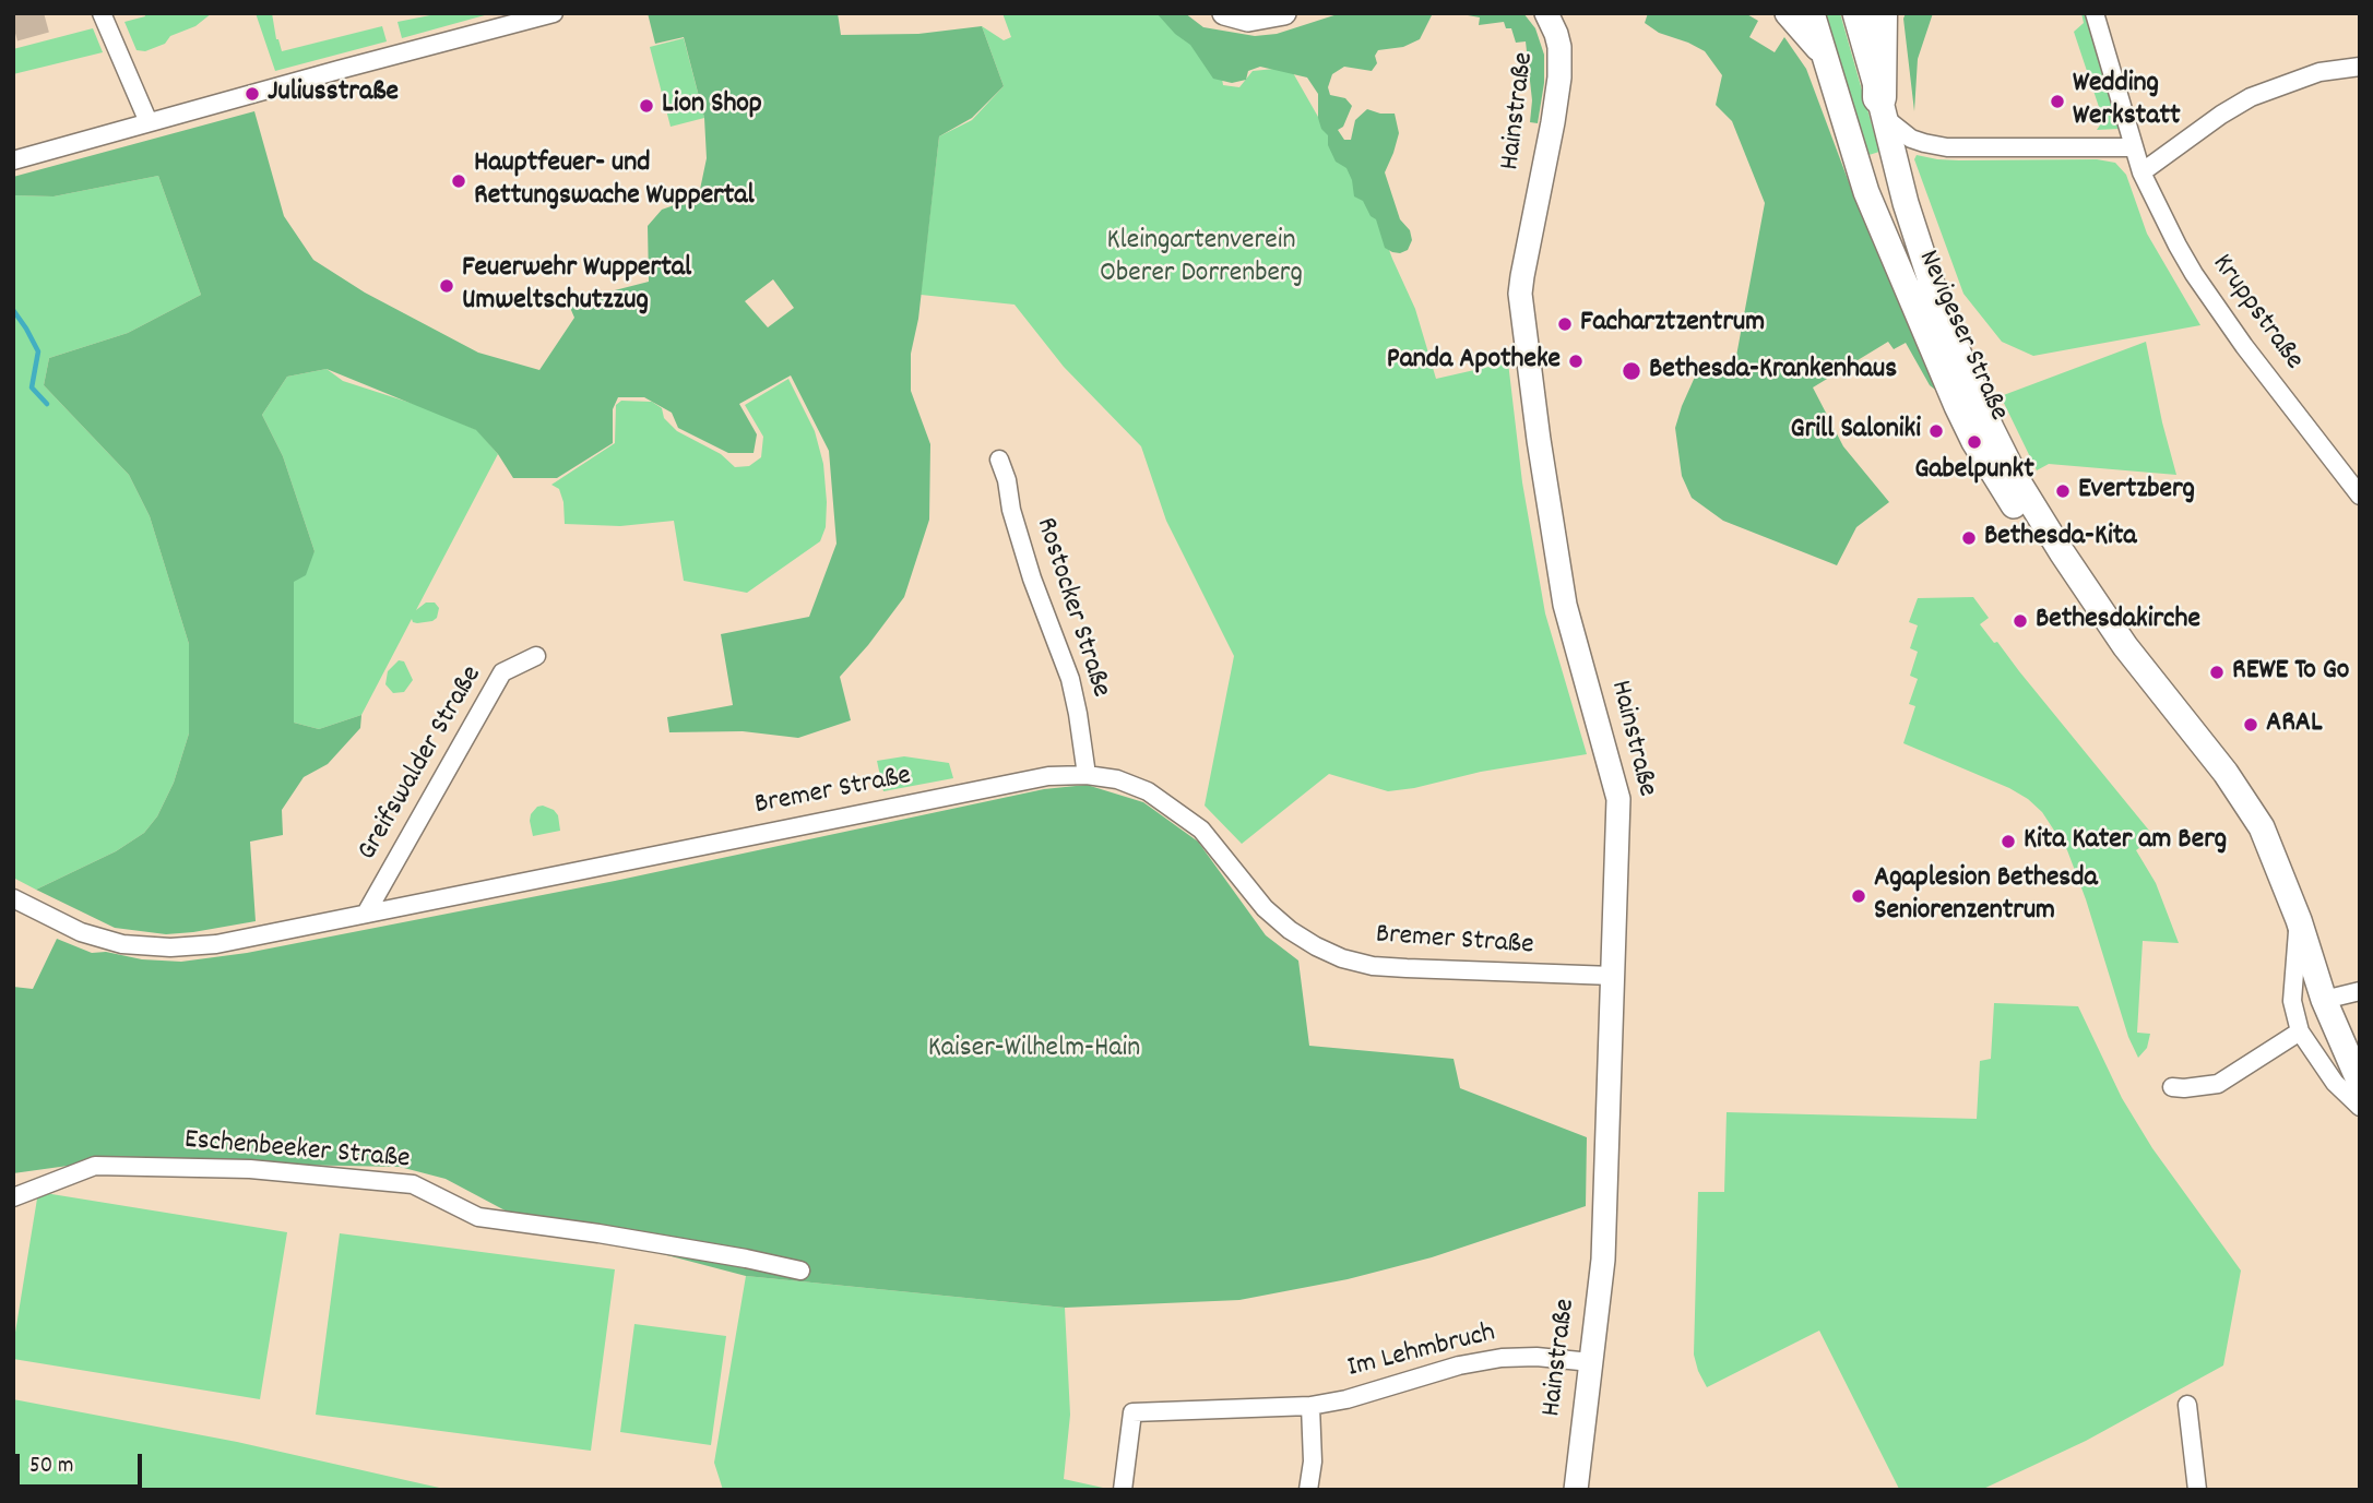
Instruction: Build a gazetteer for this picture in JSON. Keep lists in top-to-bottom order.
{
  "streets": {
    "main road": ["Nevigeser Straße"],
    "street": [
      "Hainstraße",
      "Kruppstraße",
      "Rostocker Straße",
      "Greifswalder Straße",
      "Bremer Straße",
      "Eschenbeeker Straße",
      "Im Lehmbruch"
    ]
  },
  "crossings": [
    ["Hainstraße", "Bremer Straße"],
    ["Hainstraße", "Im Lehmbruch"],
    ["Rostocker Straße", "Bremer Straße"],
    ["Greifswalder Straße", "Bremer Straße"]
  ],
  "parks": ["Kleingartenverein Oberer Dorrenberg", "Kaiser-Wilhelm-Hain"],
  "places": [
    "Juliusstraße",
    "Wedding Werkstatt",
    "Lion Shop",
    "Hauptfeuer- und Rettungswache Wuppertal",
    "Feuerwehr Wuppertal Umweltschutzzug",
    "Facharztzentrum",
    "Panda Apotheke",
    "Bethesda-Krankenhaus",
    "Grill Saloniki",
    "Gabelpunkt",
    "Evertzberg",
    "Bethesda-Kita",
    "Bethesdakirche",
    "REWE To Go",
    "ARAL",
    "Kita Kater am Berg",
    "Agaplesion Bethesda Seniorenzentrum"
  ],
  "scale_bar": "50 m"
}
